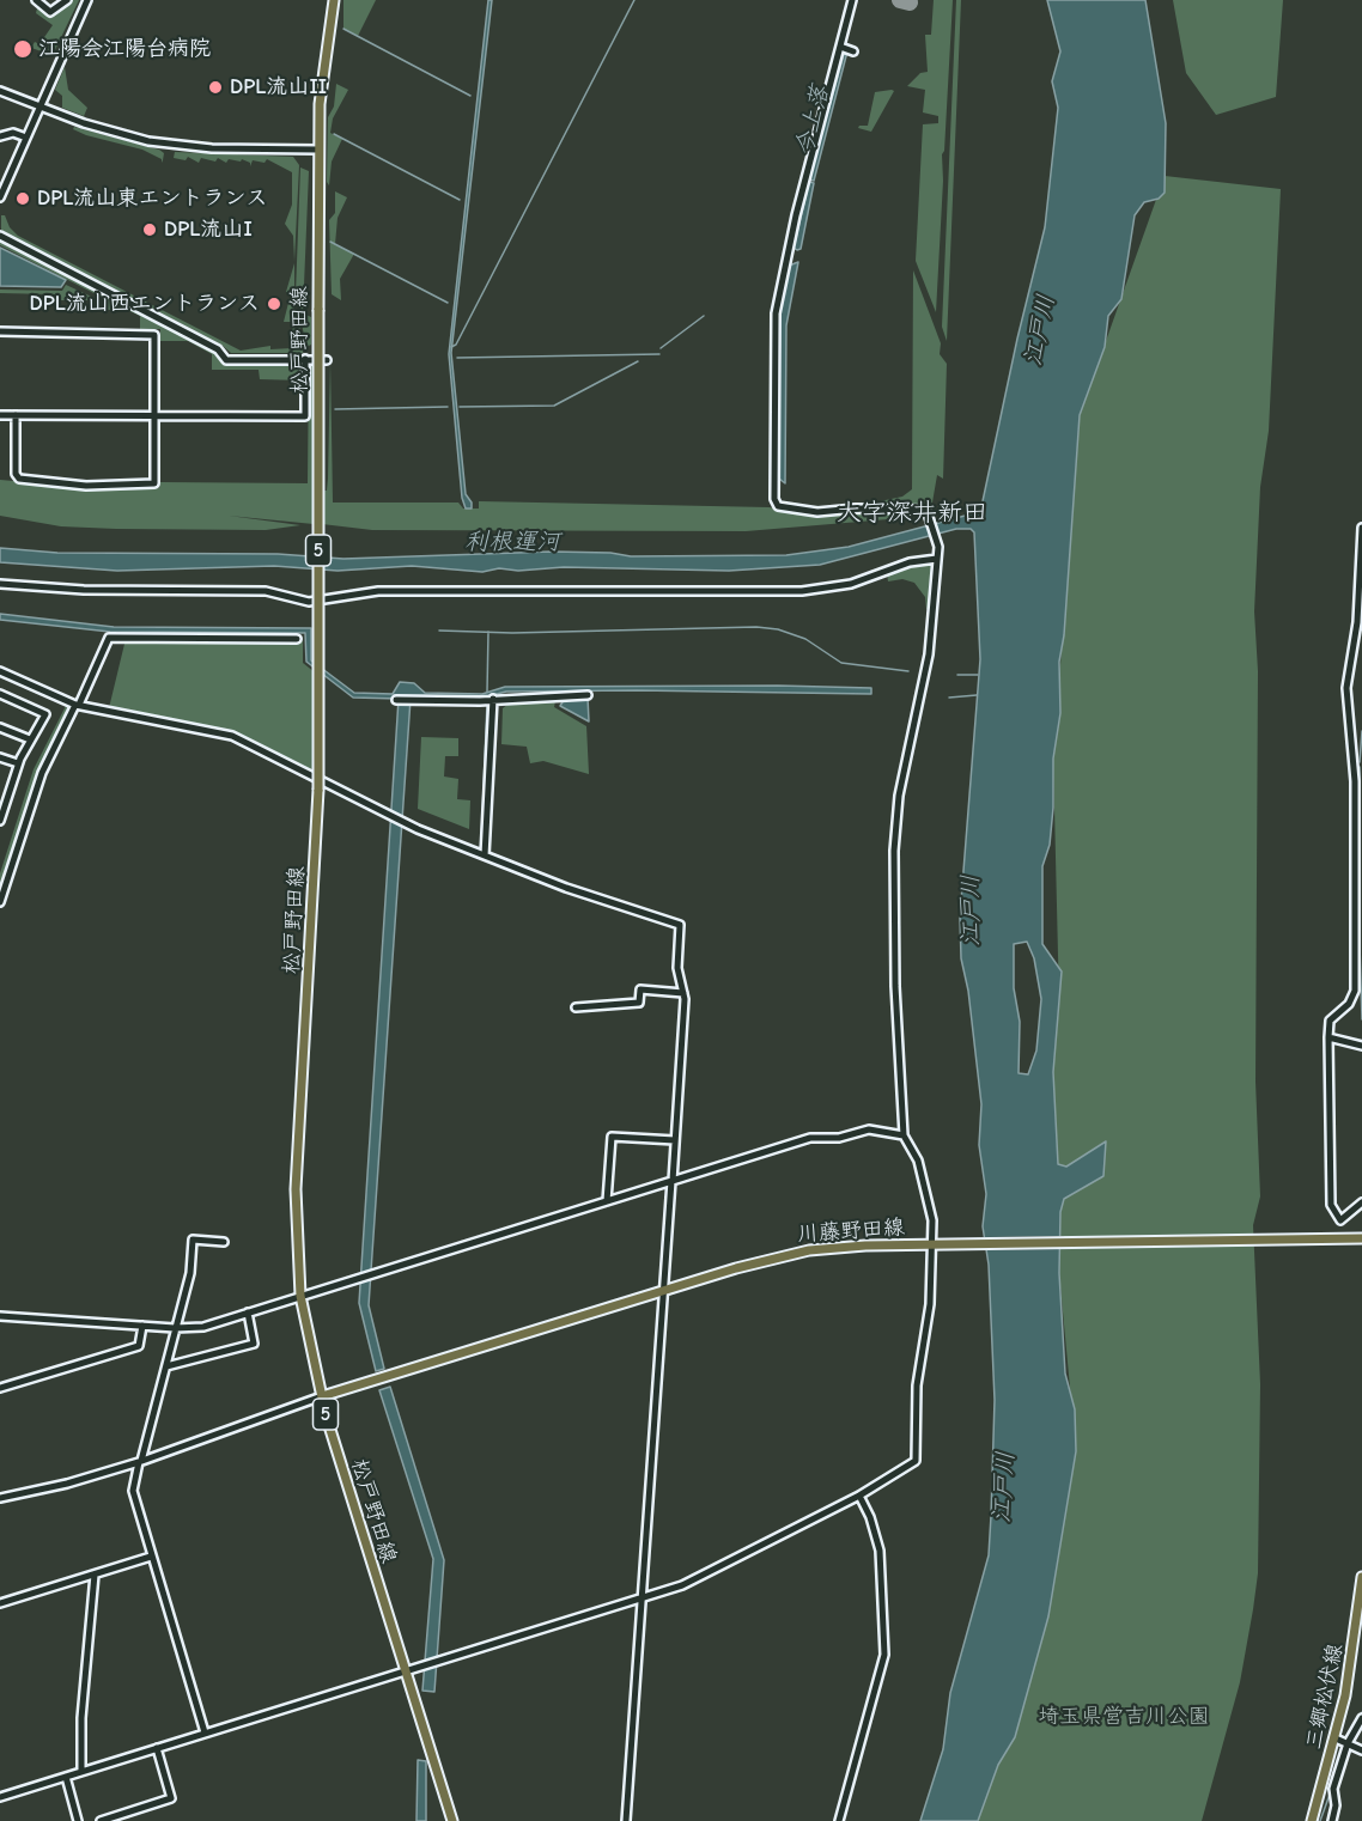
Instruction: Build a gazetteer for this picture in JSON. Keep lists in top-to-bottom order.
{
  "streets": {
    "main road": [
      "松戸野田線",
      "5",
      "川藤野田線",
      "三郷松伏線"
    ]
  },
  "crossings": [
    ["松戸野田線", "川藤野田線"]
  ],
  "districts": ["大字深井新田"],
  "water": ["今上落", "江戸川", "利根運河"],
  "parks": ["埼玉県営吉川公園"],
  "places": [
    "江陽会江陽台病院",
    "DPL流山II",
    "DPL流山東エントランス",
    "DPL流山I",
    "DPL流山西エントランス"
  ]
}
